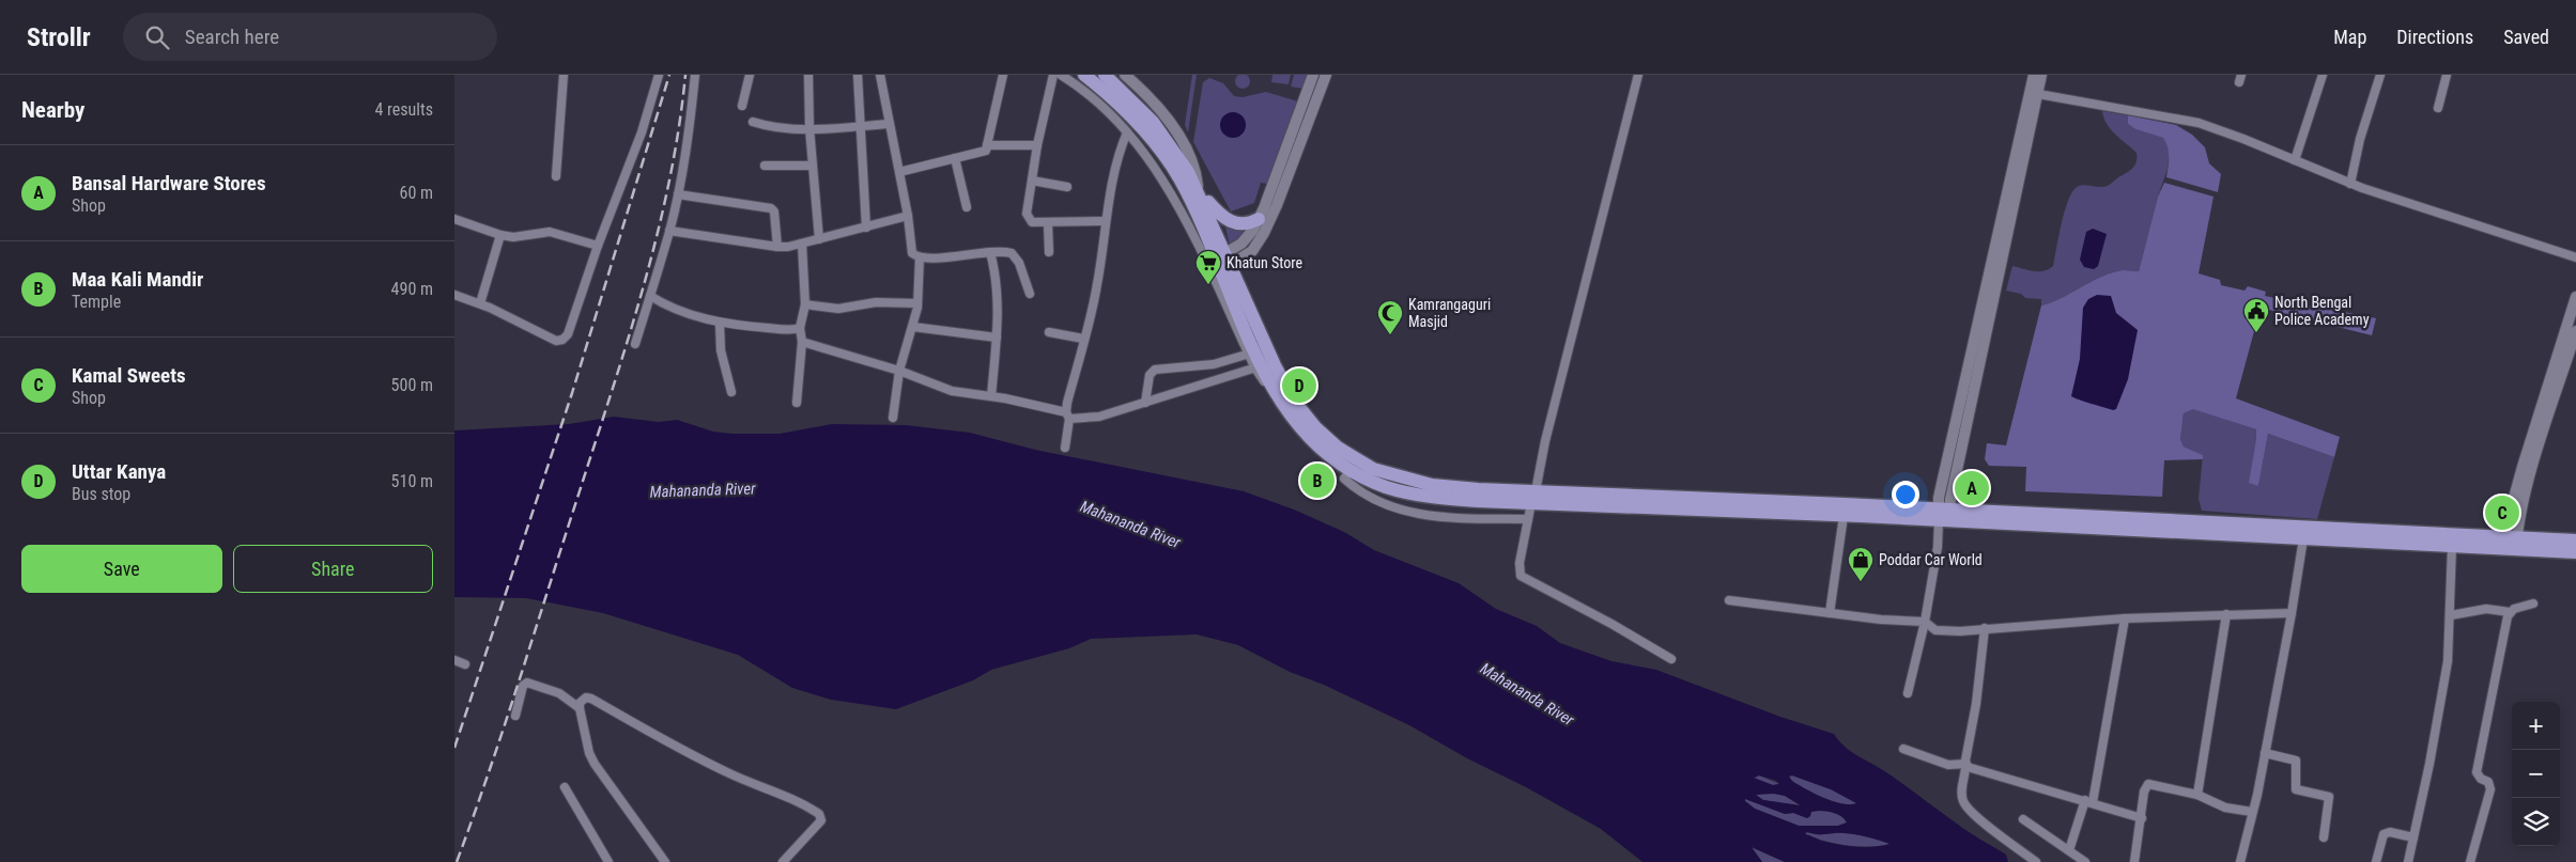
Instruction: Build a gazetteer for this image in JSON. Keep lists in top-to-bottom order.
{
  "water": ["Mahananda River"],
  "places": {
    "supermarket": ["Khatun Store"],
    "public building": ["North Bengal Police Academy"],
    "mosque": ["Kamrangaguri Masjid"],
    "shop": ["Poddar Car World"]
  },
  "page": {
    "header": "Strollr",
    "search": "Search here",
    "nav": ["Map", "Directions", "Saved"],
    "heading": ["Nearby", "4 results"],
    "list": [
      {
        "mark": "A",
        "name": "Bansal Hardware Stores",
        "note": "Shop",
        "value": "60 m"
      },
      {
        "mark": "B",
        "name": "Maa Kali Mandir",
        "note": "Temple",
        "value": "490 m"
      },
      {
        "mark": "C",
        "name": "Kamal Sweets",
        "note": "Shop",
        "value": "500 m"
      },
      {
        "mark": "D",
        "name": "Uttar Kanya",
        "note": "Bus stop",
        "value": "510 m"
      }
    ],
    "pins": [
      "D",
      "B",
      "A",
      "C"
    ],
    "buttons": ["Save", "Share"],
    "map_buttons": ["+", "−"]
  }
}
